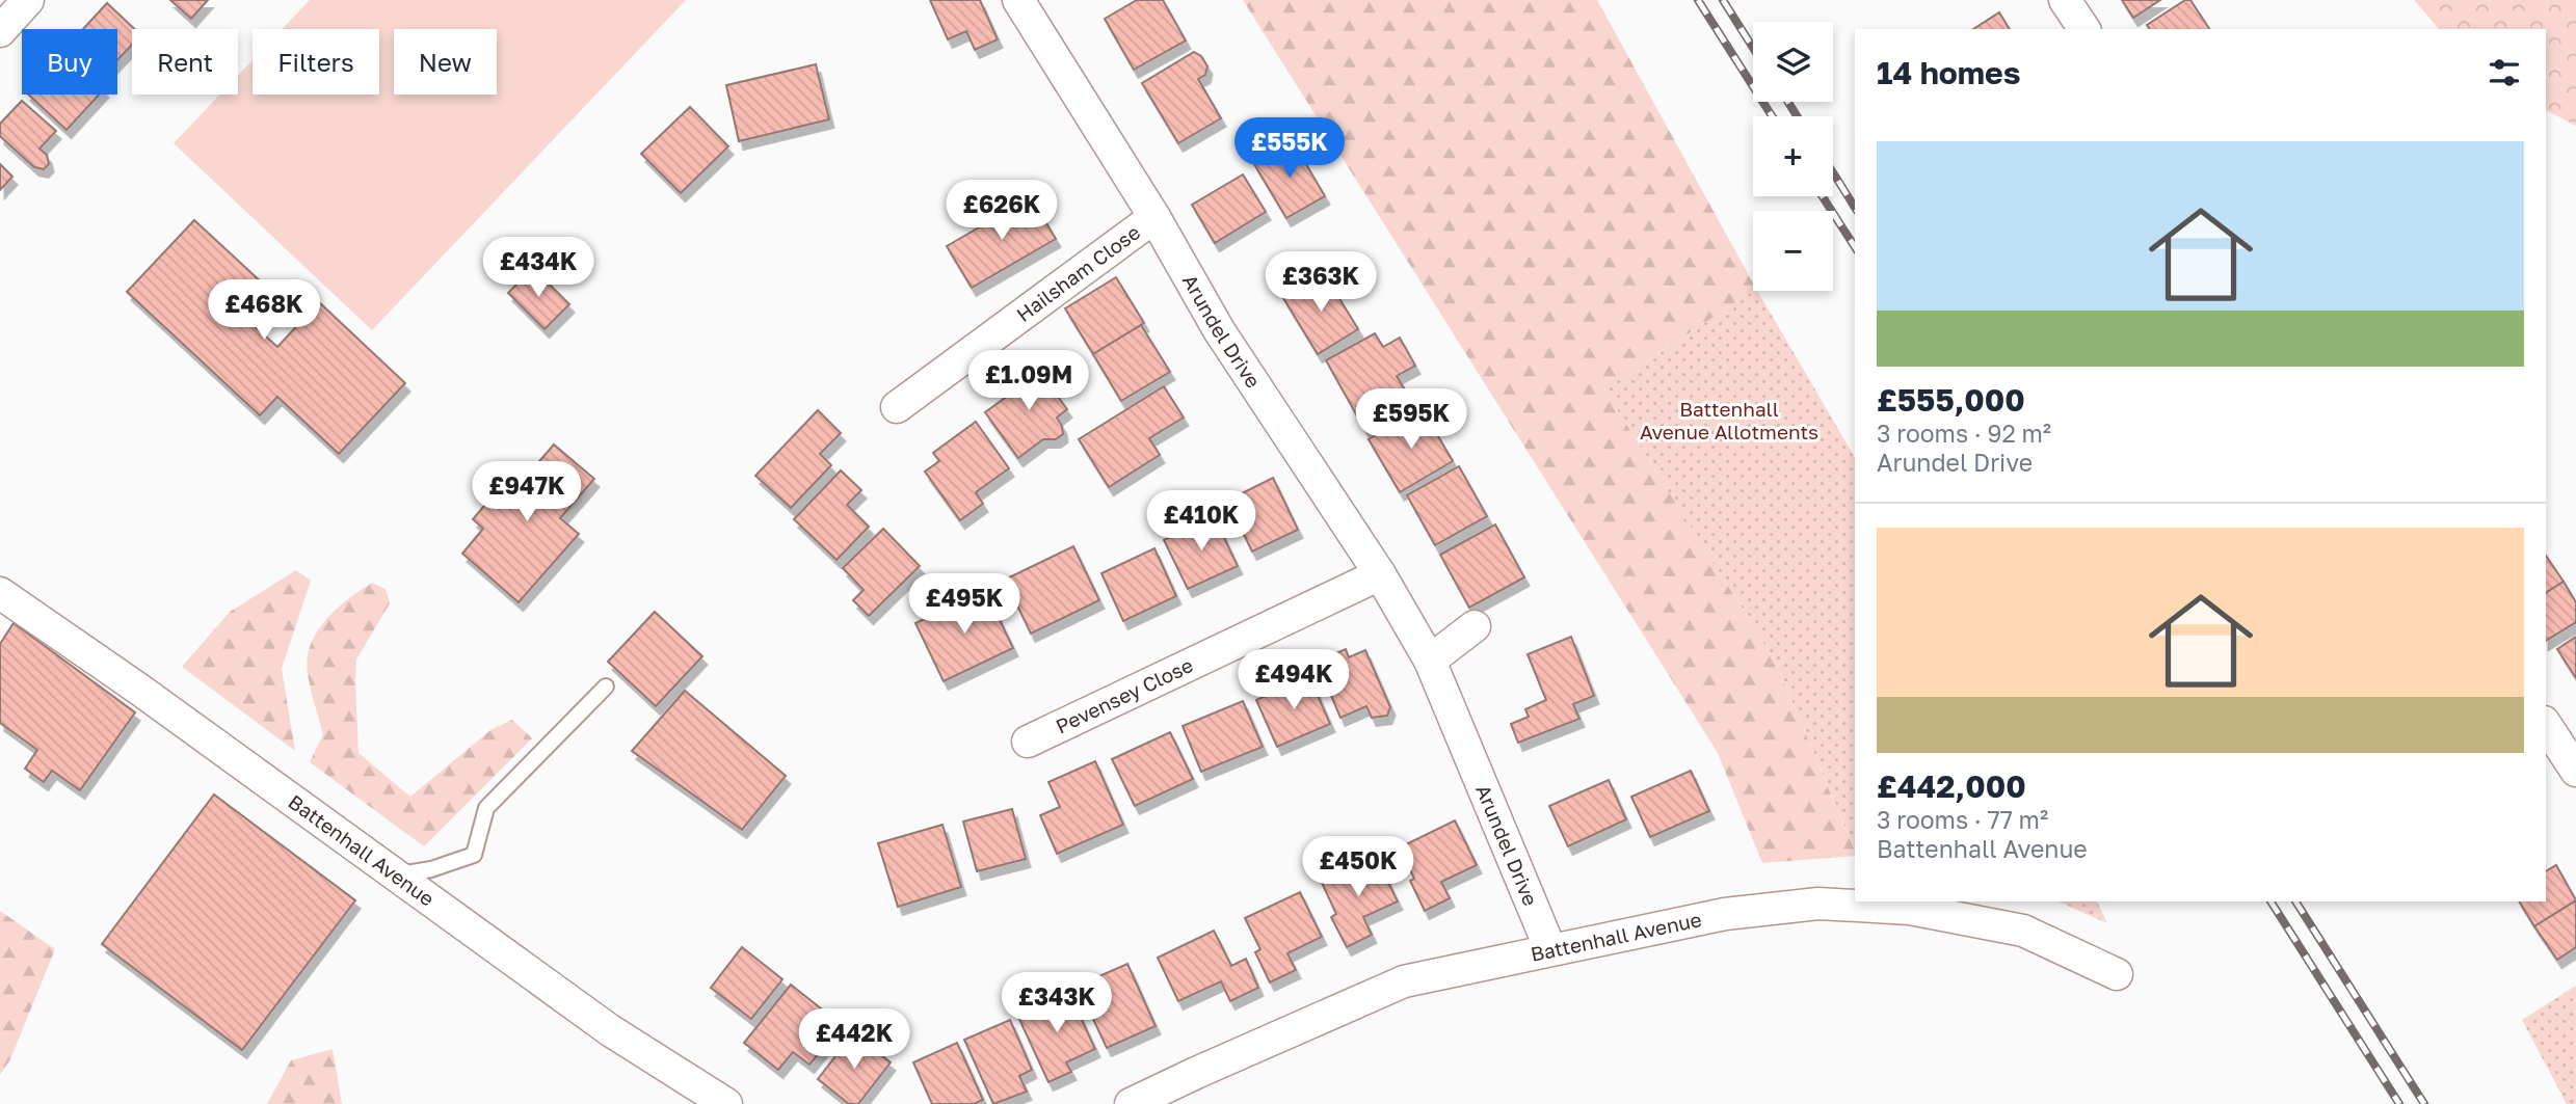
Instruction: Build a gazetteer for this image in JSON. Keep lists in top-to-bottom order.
{
  "streets": {
    "street": [
      "Hailsham Close",
      "Arundel Drive",
      "Pevensey Close",
      "Battenhall Avenue"
    ]
  },
  "crossings": [
    ["Hailsham Close", "Arundel Drive"],
    ["Arundel Drive", "Pevensey Close"],
    ["Arundel Drive", "Battenhall Avenue"]
  ],
  "parks": ["Battenhall Avenue Allotments"],
  "page": {
    "map_buttons": ["+", "−"],
    "chip": [
      "Buy",
      "Rent",
      "Filters",
      "New"
    ],
    "heading": "14 homes",
    "list": [
      {
        "name": "£555,000",
        "note": "3 rooms · 92 m² · Arundel Drive"
      },
      {
        "name": "£442,000",
        "note": "3 rooms · 77 m² · Battenhall Avenue"
      }
    ],
    "price": [
      "£555K",
      "£626K",
      "£434K",
      "£363K",
      "£468K",
      "£1.09M",
      "£595K",
      "£947K",
      "£410K",
      "£495K",
      "£494K",
      "£450K",
      "£343K",
      "£442K"
    ]
  }
}
